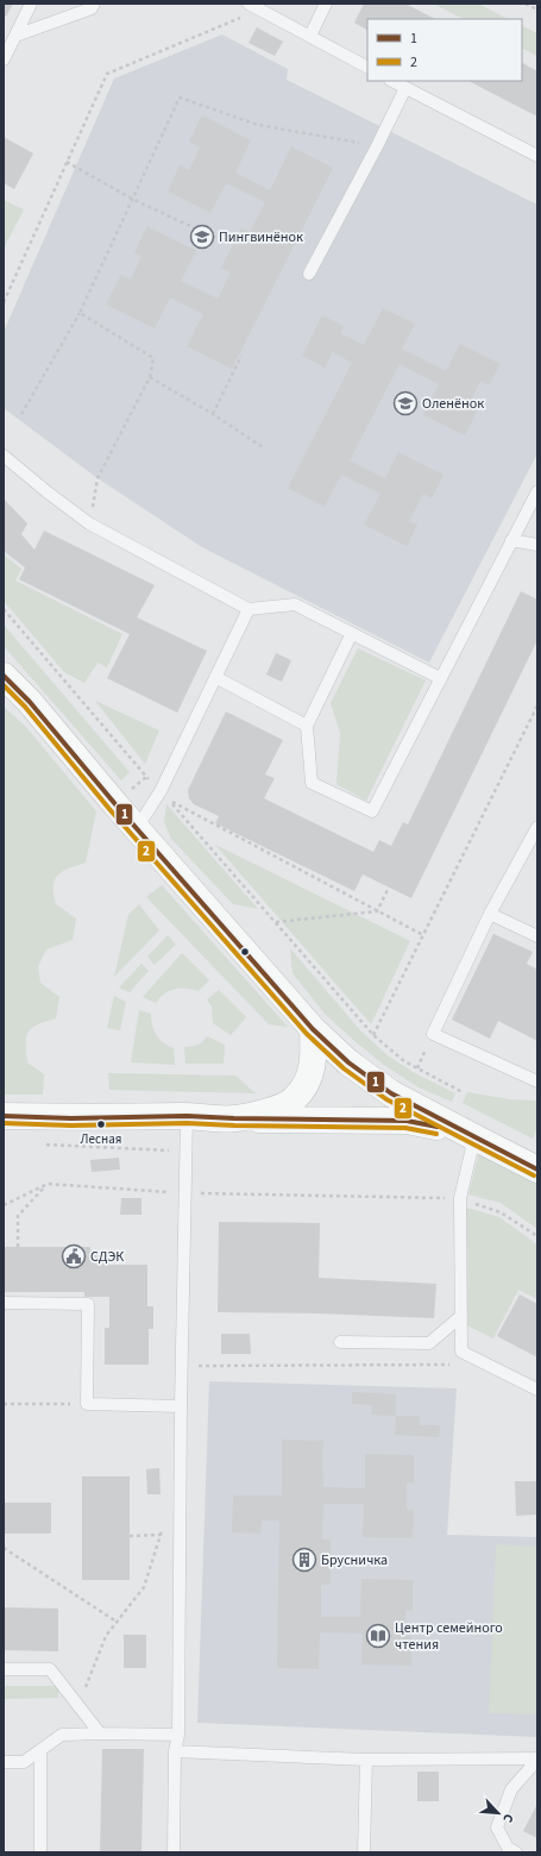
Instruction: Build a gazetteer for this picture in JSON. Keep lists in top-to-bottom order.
{
  "places": {
    "school or university": ["Пингвинёнок", "Оленёнок"],
    "other": ["Лесная"],
    "public building": ["СДЭК"],
    "building": ["Брусничка"],
    "library": ["Центр семейного чтения"]
  },
  "lines": ["transit line 1", "transit line 2"],
  "legend": ["1", "2"],
  "north": "bottom right"
}
